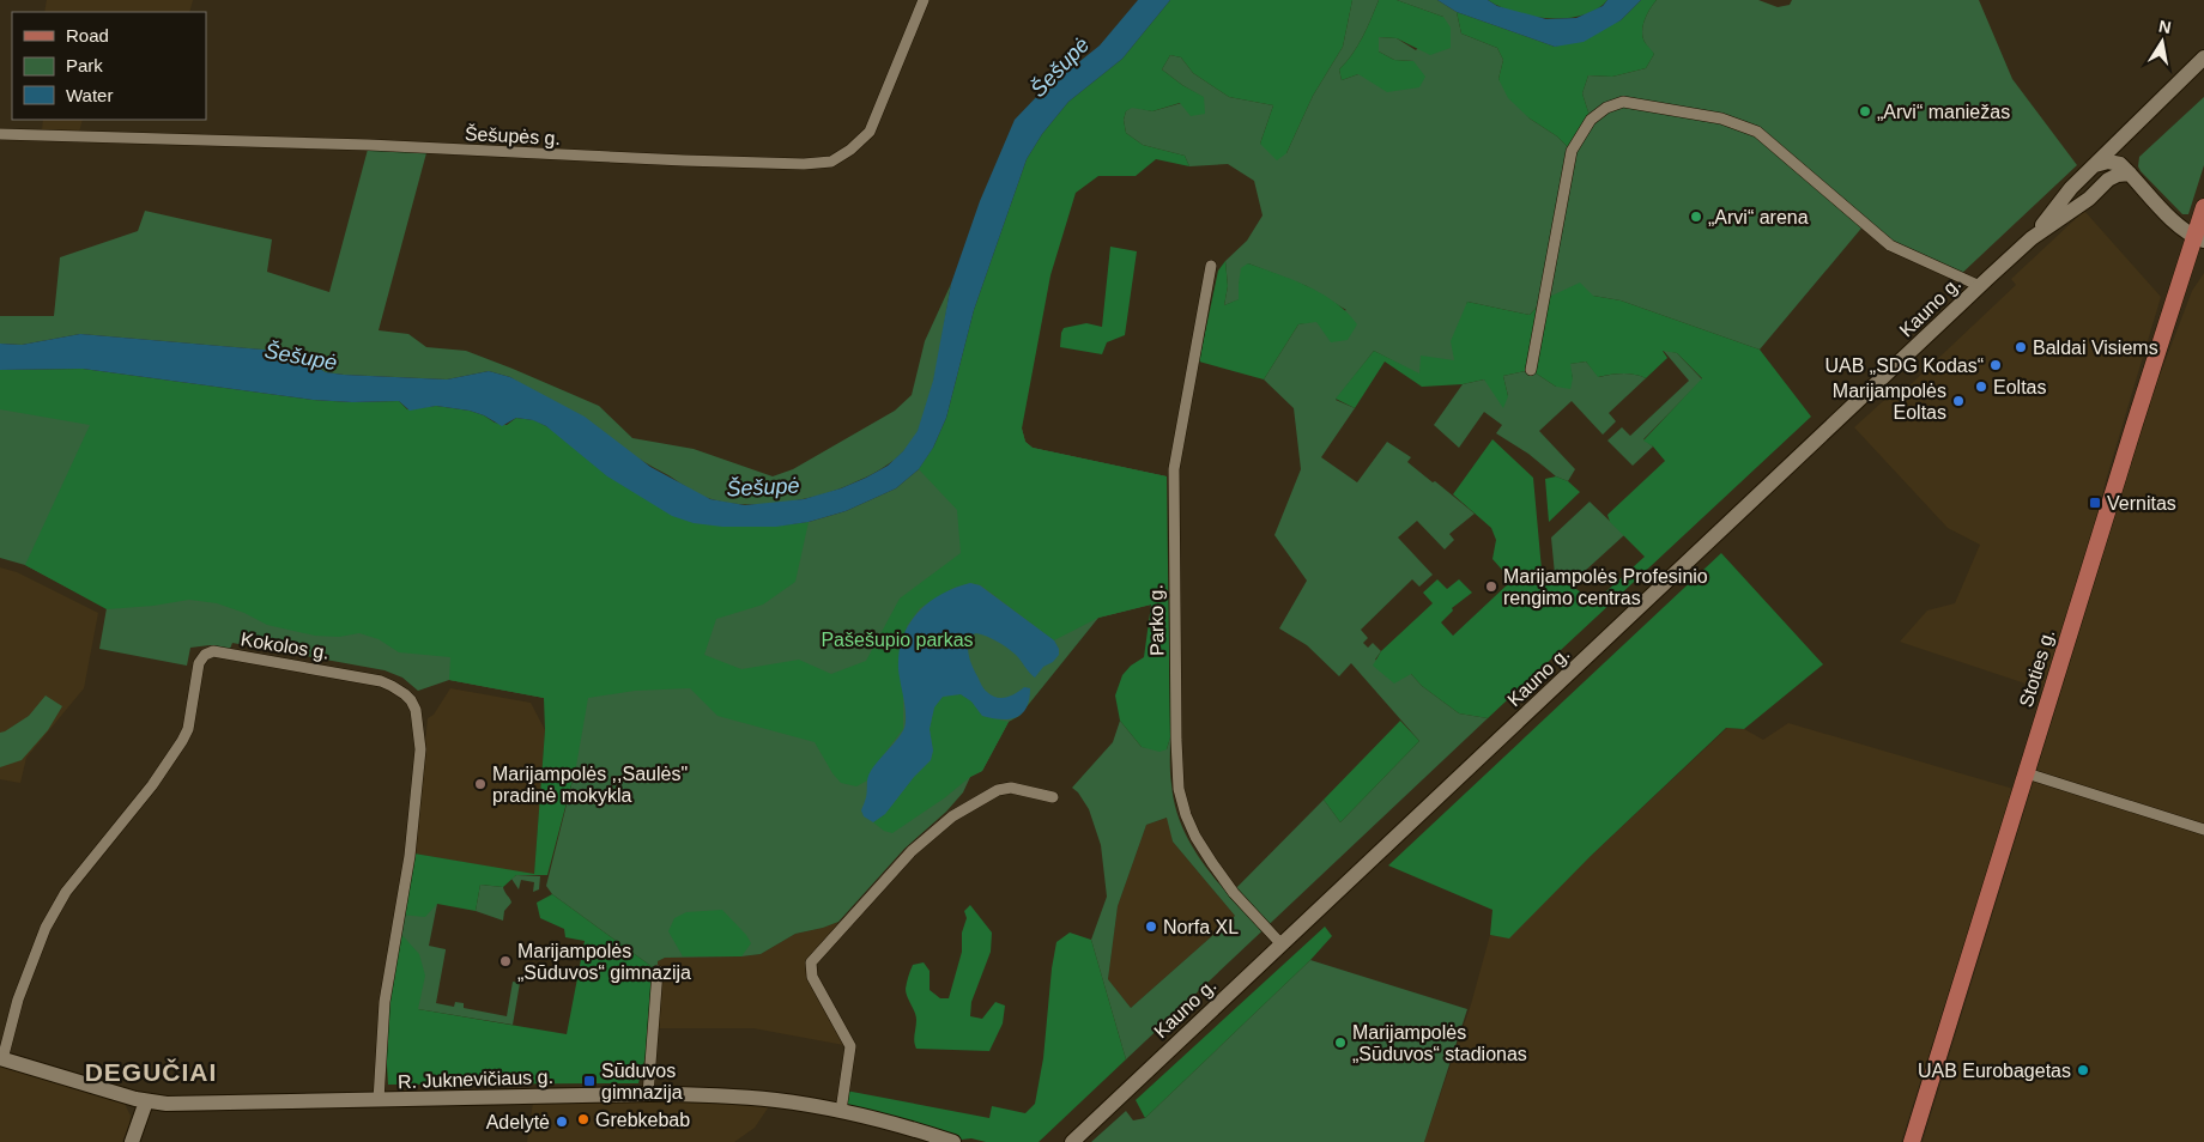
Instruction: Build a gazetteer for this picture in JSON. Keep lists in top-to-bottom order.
{
  "streets": {
    "main road": ["Kauno g.", "Stoties g.", "R. Juknevičiaus g."],
    "street": ["Šešupės g.", "Parko g.", "Kokolos g."]
  },
  "crossings": [
    ["Kauno g.", "Parko g."],
    ["Kokolos g.", "R. Juknevičiaus g."]
  ],
  "districts": ["DEGUČIAI"],
  "water": ["Šešupė"],
  "parks": ["Pašešupio parkas"],
  "places": {
    "other": [
      "„Arvi“ maniežas",
      "„Arvi“ arena",
      "Baldai Visiems",
      "UAB „SDG Kodas“",
      "Eoltas",
      "Marijampolės Eoltas",
      "Marijampolės Profesinio rengimo centras",
      "Marijampolės ,,Saulės\" pradinė mokykla",
      "Norfa XL",
      "Marijampolės „Sūduvos“ gimnazija",
      "Marijampolės „Sūduvos“ stadionas",
      "UAB Eurobagetas",
      "Grebkebab",
      "Adelytė"
    ],
    "transit": ["Vernitas", "Sūduvos gimnazija"]
  },
  "legend": ["Road", "Park", "Water"],
  "north": "top"
}
